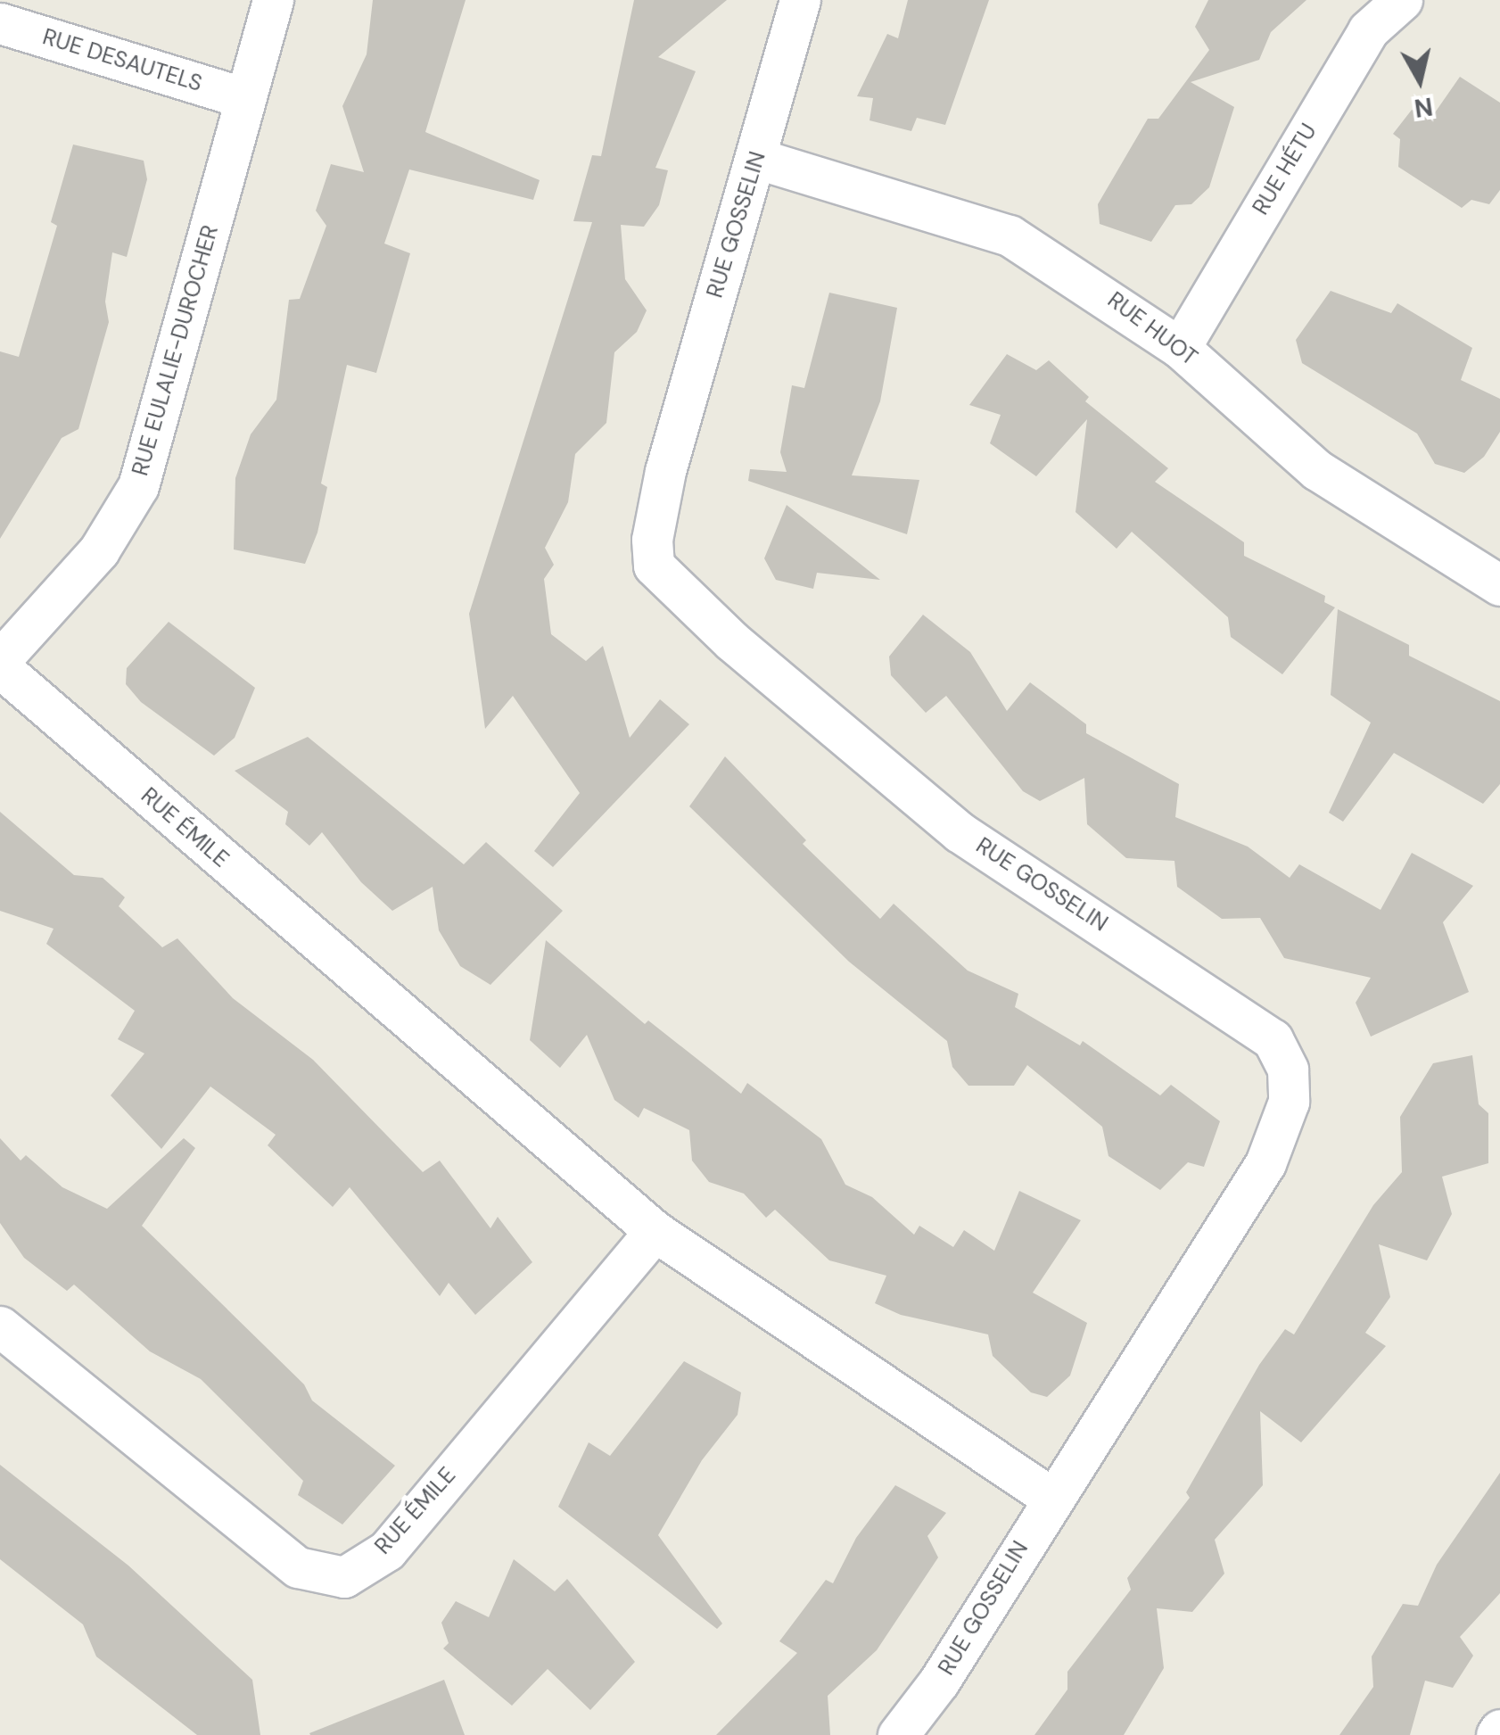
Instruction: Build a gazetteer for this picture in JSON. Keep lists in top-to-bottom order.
{
  "streets": {
    "street": [
      "RUE DESAUTELS",
      "RUE HÉTU",
      "RUE GOSSELIN",
      "RUE HUOT",
      "RUE EULALIE-DUROCHER",
      "RUE ÉMILE"
    ]
  },
  "crossings": [
    ["RUE DESAUTELS", "RUE EULALIE-DUROCHER"],
    ["RUE HÉTU", "RUE HUOT"],
    ["RUE GOSSELIN", "RUE HUOT"],
    ["RUE GOSSELIN", "RUE ÉMILE"]
  ],
  "north": "bottom"
}
